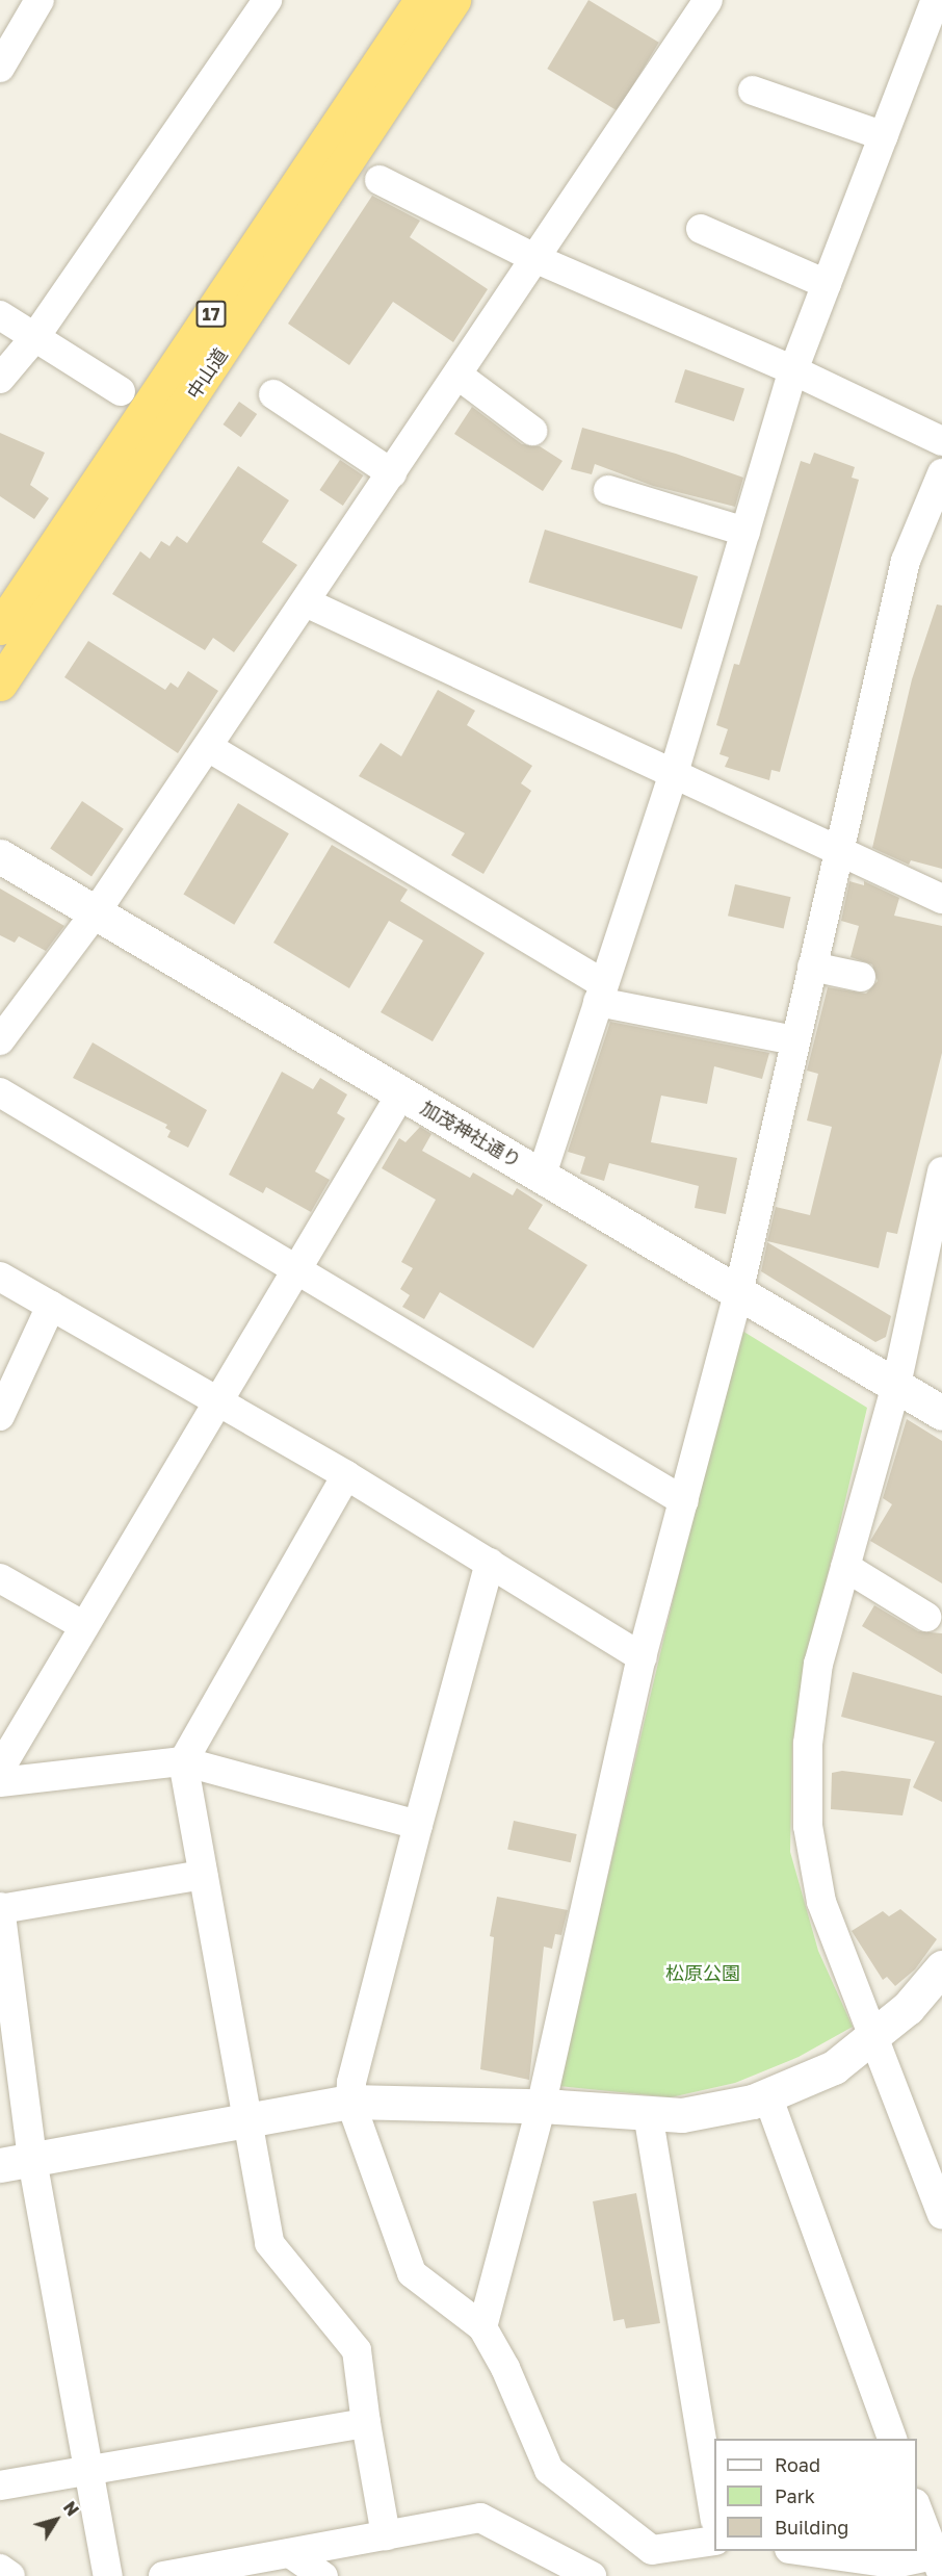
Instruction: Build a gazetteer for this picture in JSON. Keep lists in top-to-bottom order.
{
  "streets": {
    "highway": ["17", "中山道"],
    "street": ["加茂神社通り"]
  },
  "parks": ["松原公園"],
  "legend": ["Road", "Park", "Building"],
  "north": "top right"
}
